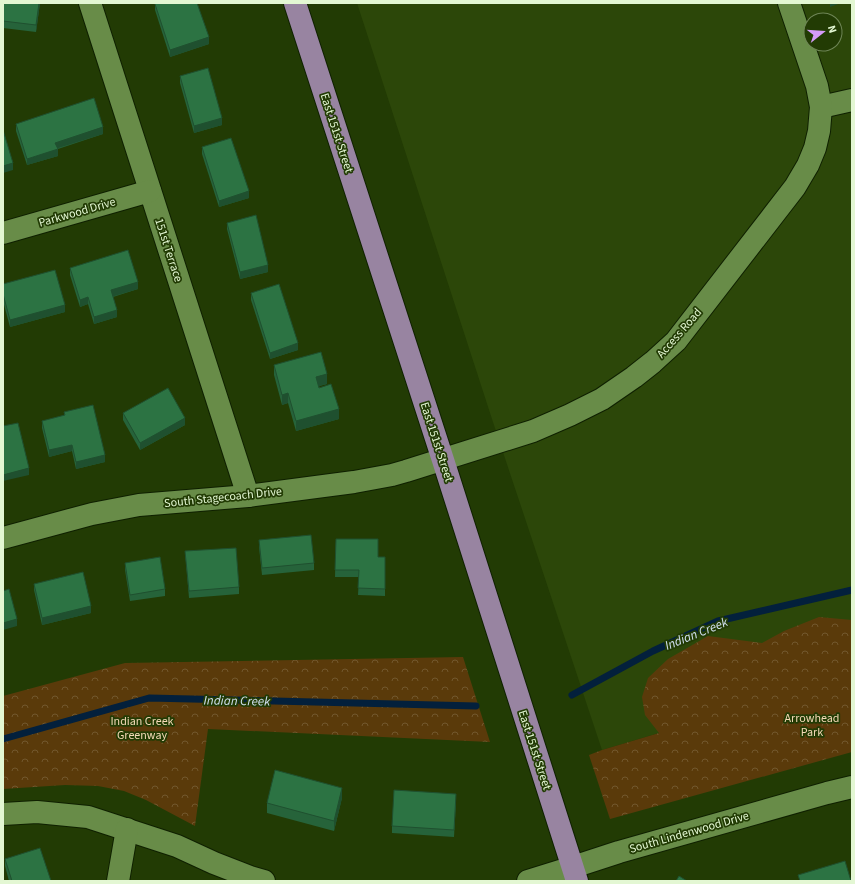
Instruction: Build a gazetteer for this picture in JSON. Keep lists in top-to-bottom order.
{
  "streets": {
    "main road": ["East 151st Street"],
    "street": [
      "Parkwood Drive",
      "151st Terrace",
      "Access Road",
      "South Stagecoach Drive",
      "South Lindenwood Drive"
    ]
  },
  "crossings": [
    ["East 151st Street", "Access Road"],
    ["East 151st Street", "South Stagecoach Drive"],
    ["East 151st Street", "South Lindenwood Drive"],
    ["Parkwood Drive", "151st Terrace"],
    ["151st Terrace", "South Stagecoach Drive"],
    ["Access Road", "South Stagecoach Drive"]
  ],
  "water": ["Indian Creek"],
  "parks": ["Arrowhead Park", "Indian Creek Greenway"],
  "north": "right"
}
